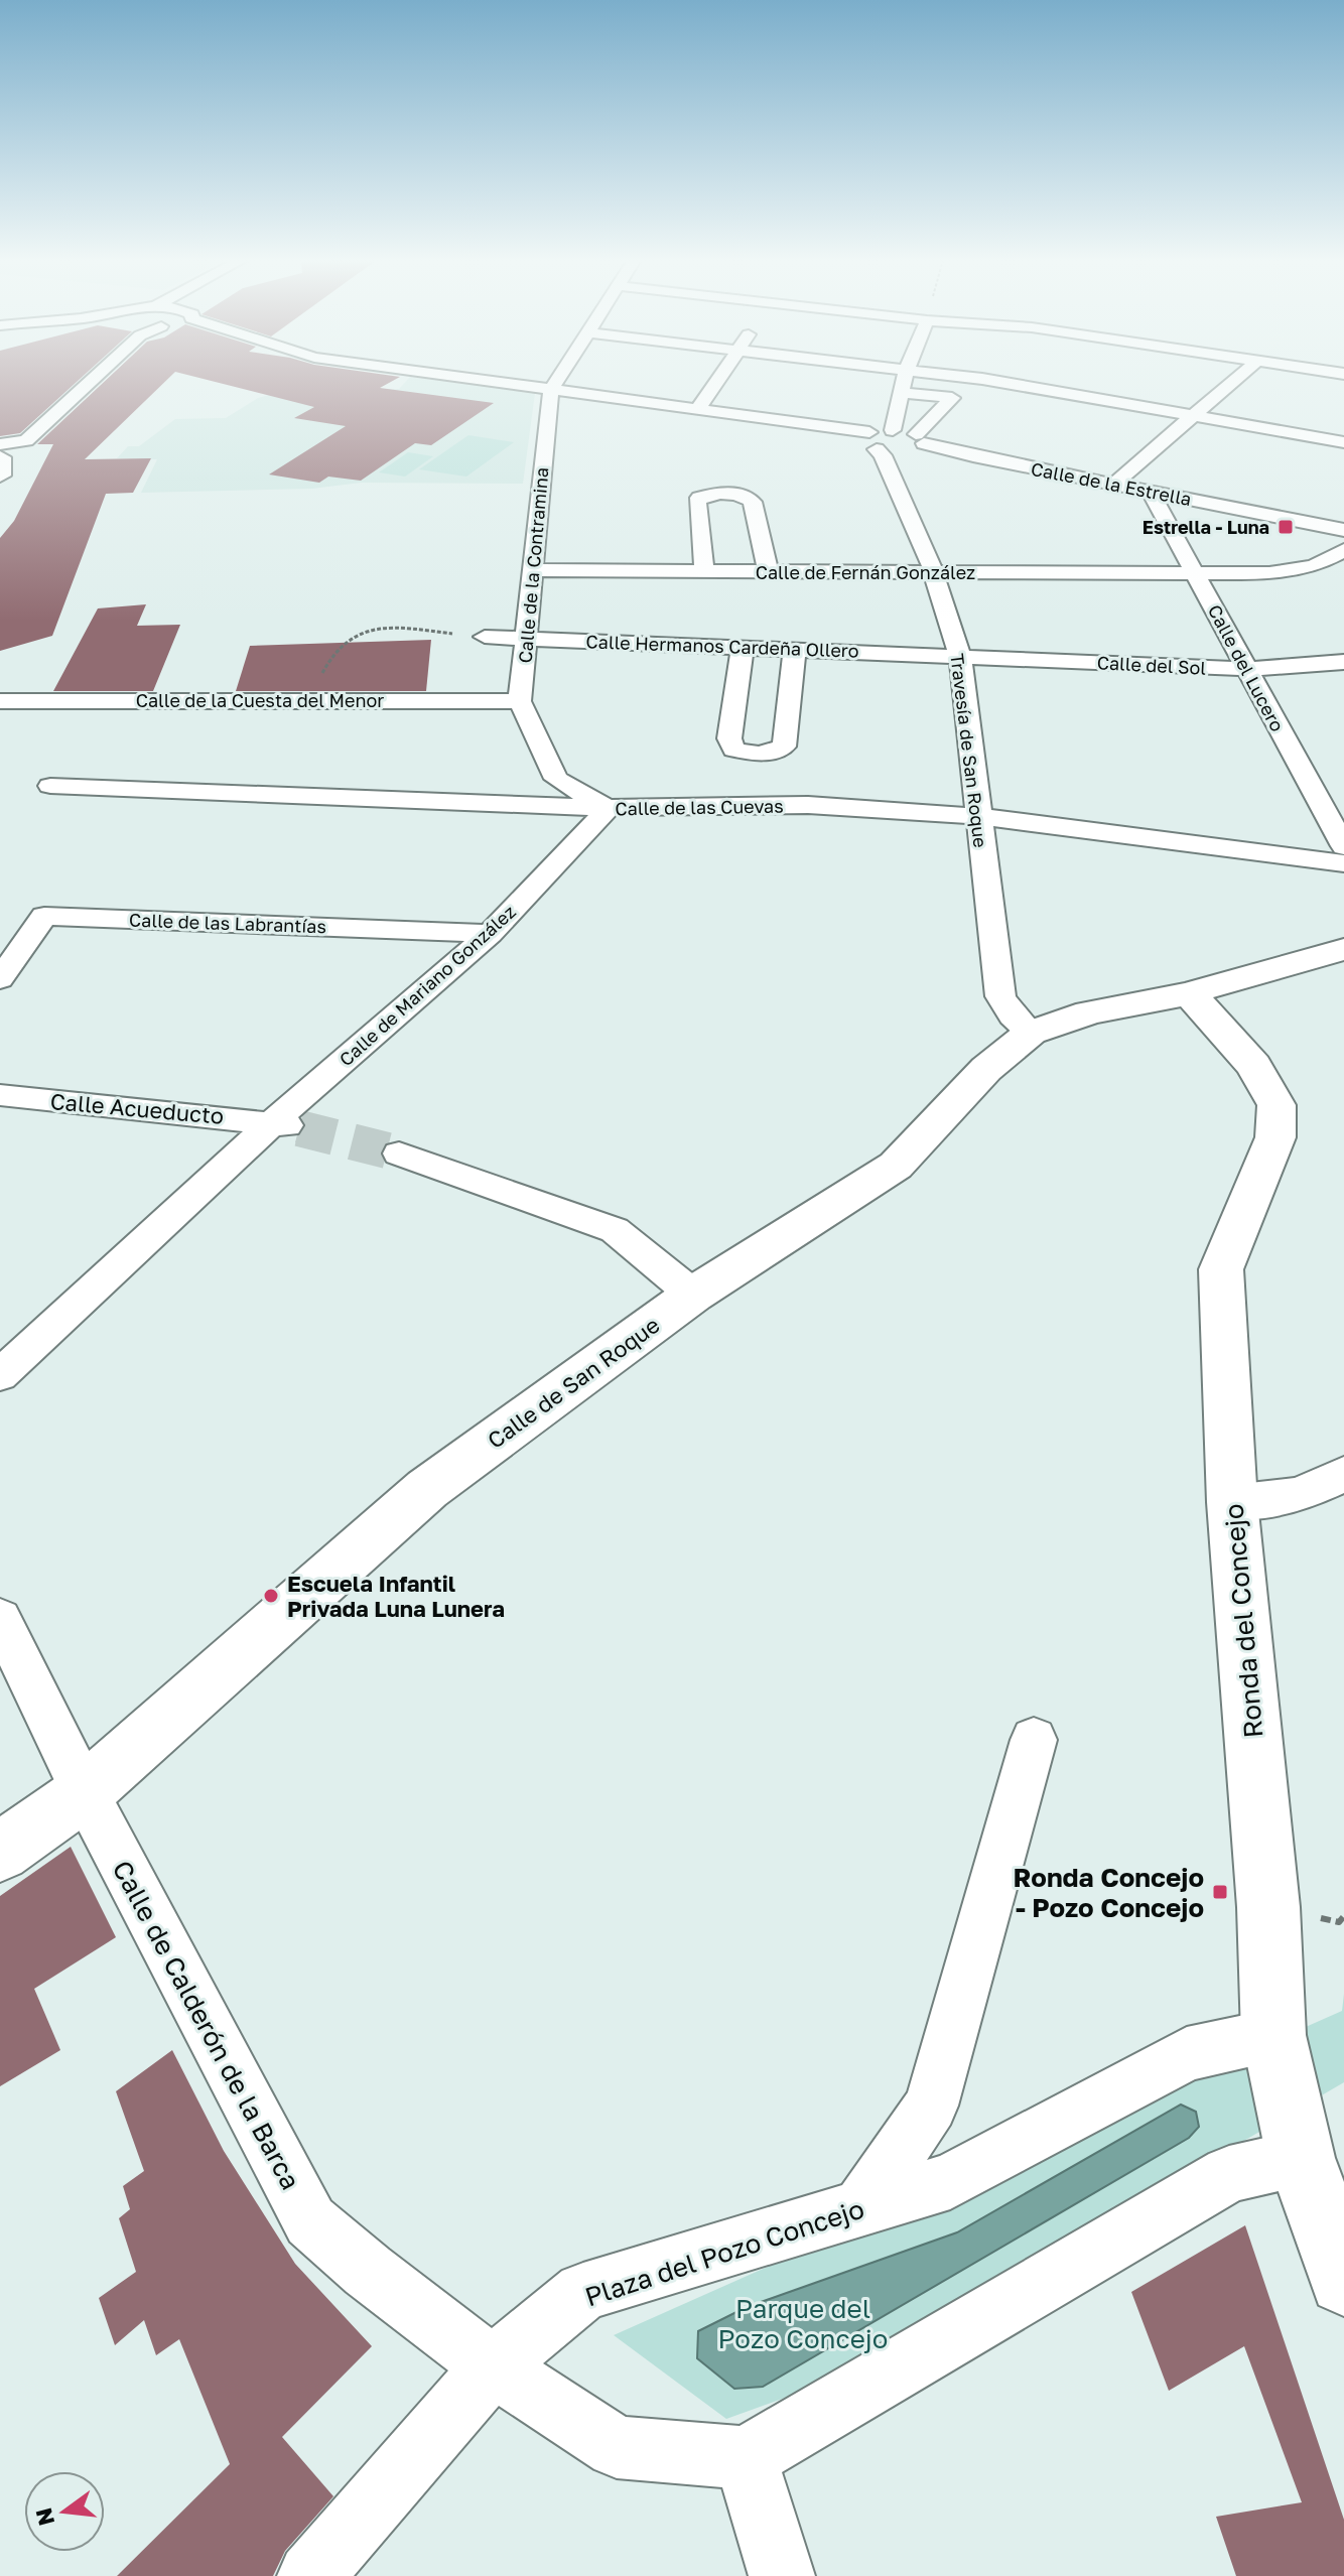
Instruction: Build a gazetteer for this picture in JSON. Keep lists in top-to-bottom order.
{
  "streets": {
    "street": [
      "Calle de la Estrella",
      "Calle de la Contramina",
      "Calle de Fernán González",
      "Calle Hermanos Cardeña Ollero",
      "Calle del Sol",
      "Calle del Lucero",
      "Calle de la Cuesta del Menor",
      "Travesía de San Roque",
      "Calle de las Cuevas",
      "Calle de las Labrantías",
      "Calle de Mariano González",
      "Calle Acueducto",
      "Calle de San Roque",
      "Ronda del Concejo",
      "Calle de Calderón de la Barca",
      "Plaza del Pozo Concejo"
    ]
  },
  "crossings": [
    ["Calle de la Estrella", "Calle de la Contramina"],
    ["Calle de la Estrella", "Calle del Lucero"],
    ["Calle de la Estrella", "Travesía de San Roque"],
    ["Calle de la Contramina", "Calle de Fernán González"],
    ["Calle de la Contramina", "Calle Hermanos Cardeña Ollero"],
    ["Calle de la Contramina", "Calle de la Cuesta del Menor"],
    ["Calle de Fernán González", "Calle del Lucero"],
    ["Calle de Fernán González", "Travesía de San Roque"],
    ["Calle Hermanos Cardeña Ollero", "Calle del Sol"],
    ["Calle Hermanos Cardeña Ollero", "Travesía de San Roque"],
    ["Calle del Sol", "Calle del Lucero"],
    ["Calle del Sol", "Travesía de San Roque"],
    ["Travesía de San Roque", "Calle de las Cuevas"],
    ["Travesía de San Roque", "Calle de San Roque"],
    ["Calle de las Cuevas", "Calle de Mariano González"],
    ["Calle de las Labrantías", "Calle de Mariano González"],
    ["Calle de Mariano González", "Calle Acueducto"],
    ["Calle de San Roque", "Ronda del Concejo"],
    ["Calle de San Roque", "Calle de Calderón de la Barca"],
    ["Ronda del Concejo", "Plaza del Pozo Concejo"],
    ["Calle de Calderón de la Barca", "Plaza del Pozo Concejo"]
  ],
  "parks": ["Parque del Pozo Concejo"],
  "places": {
    "transit": ["Estrella - Luna", "Ronda Concejo - Pozo Concejo"],
    "other": ["Escuela Infantil Privada Luna Lunera"]
  },
  "north": "left"
}
